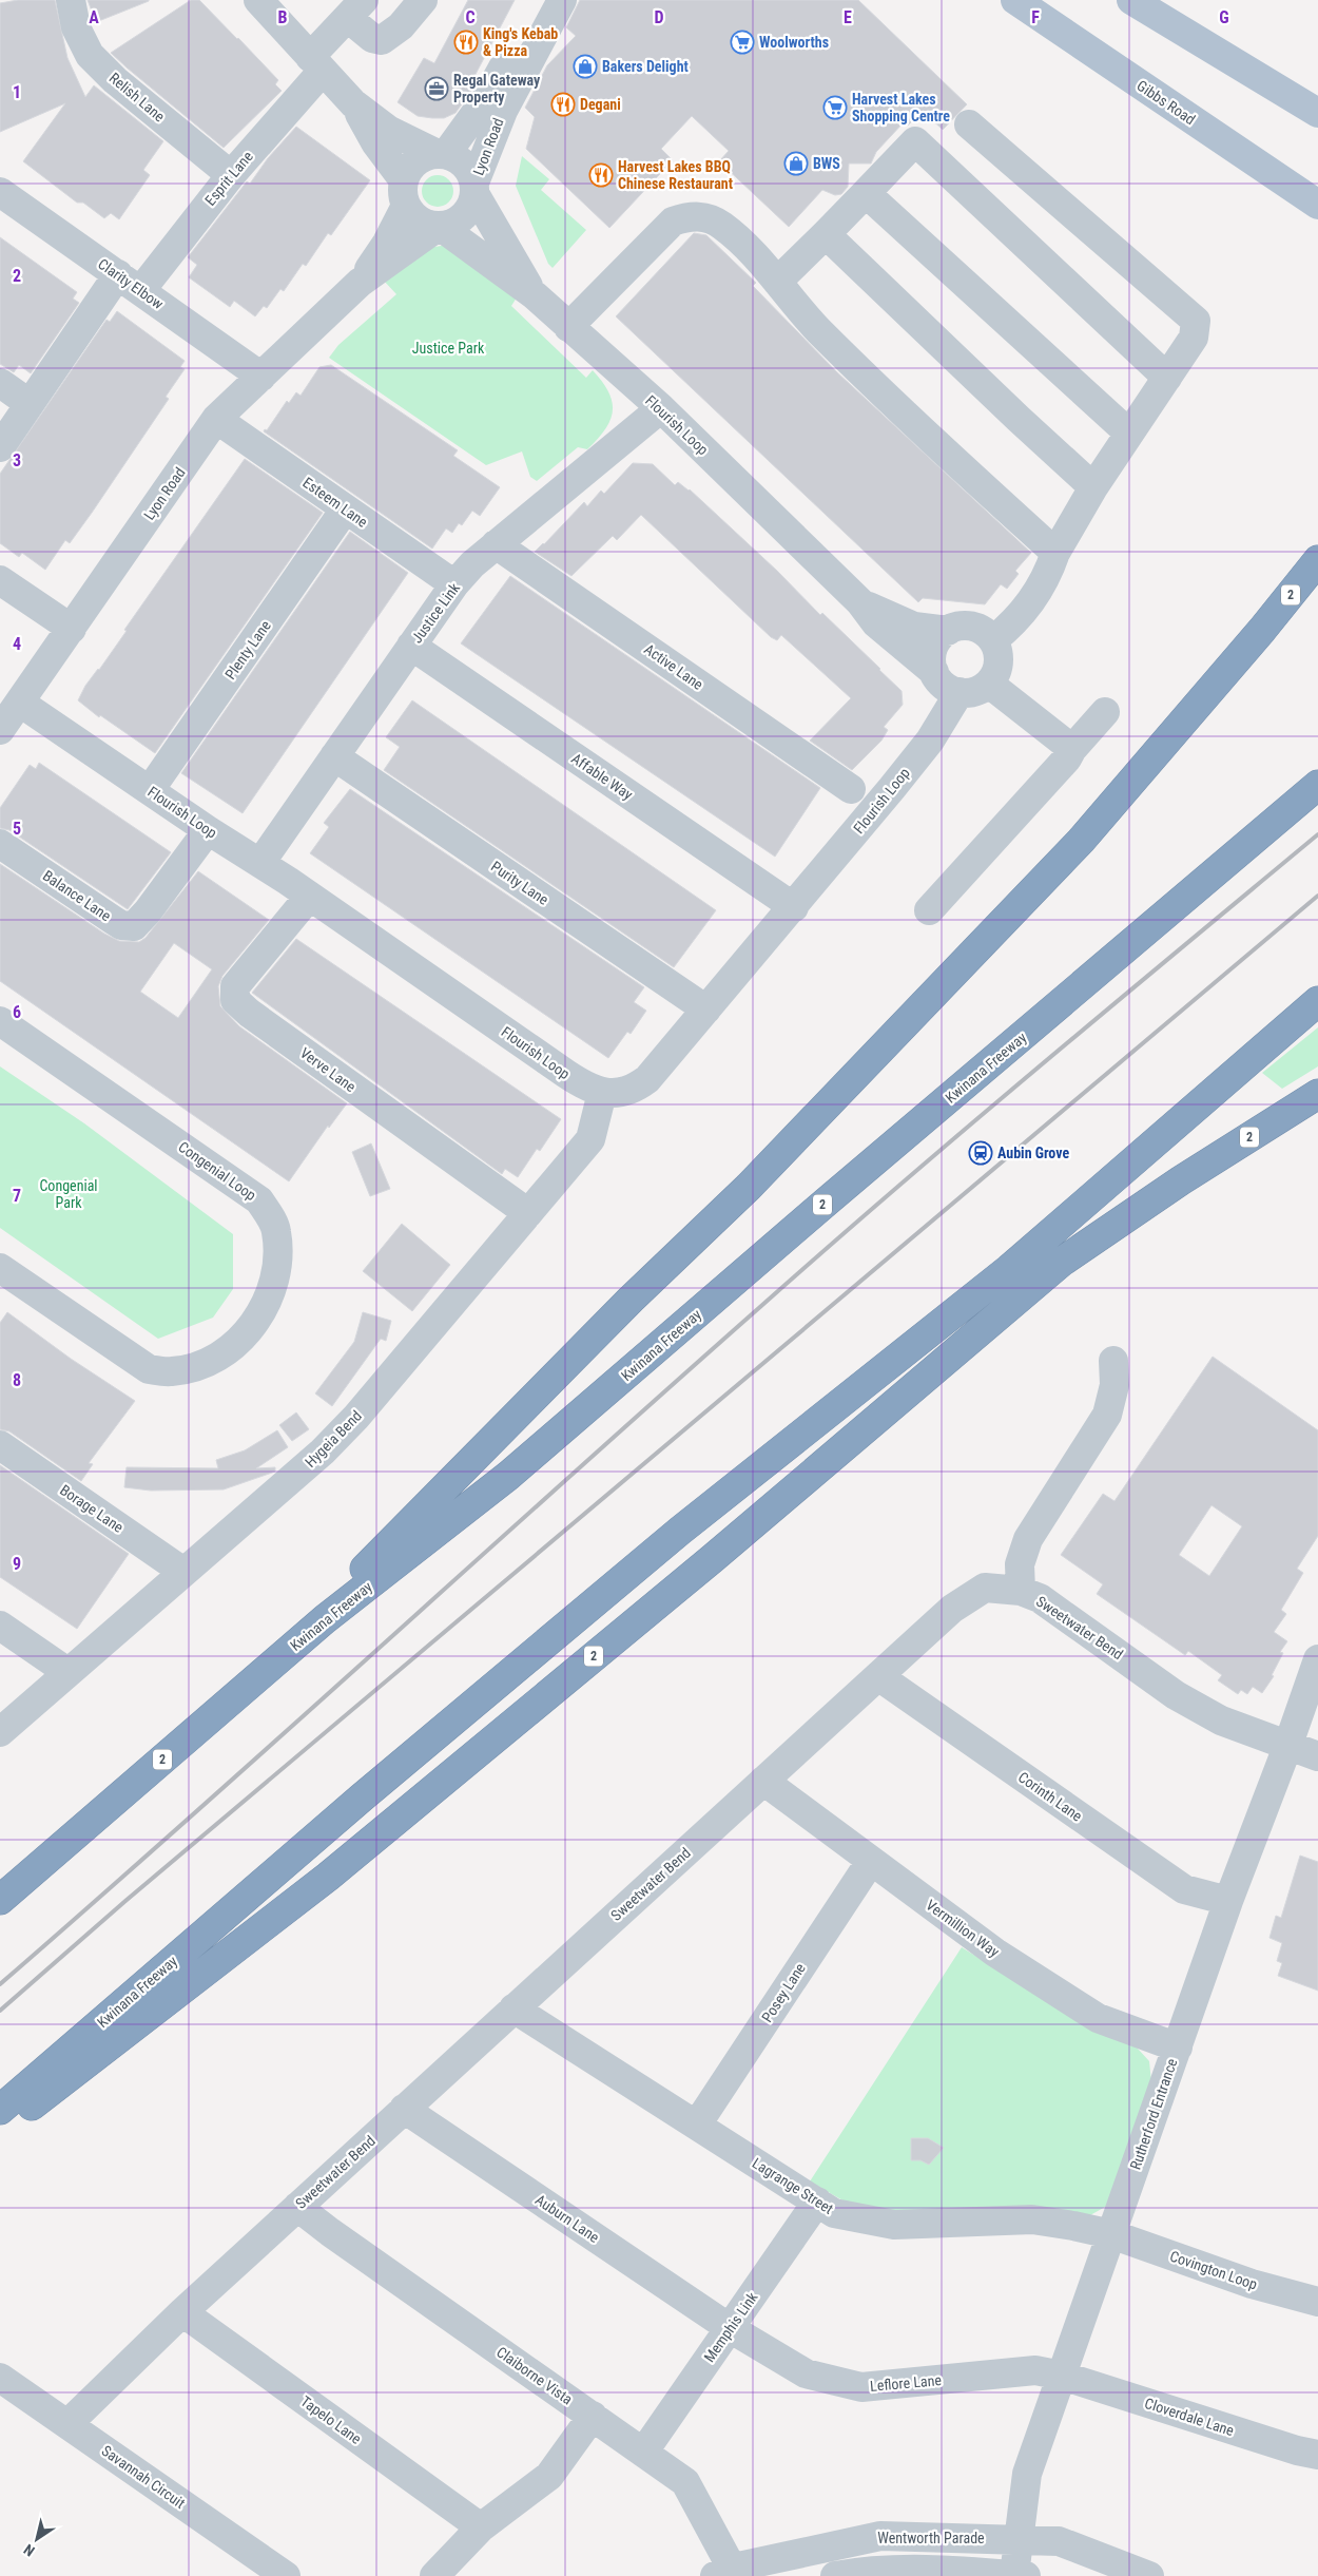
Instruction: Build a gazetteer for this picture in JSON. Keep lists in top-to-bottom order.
{
  "streets": {
    "highway": ["2", "Kwinana Freeway"],
    "main road": ["Gibbs Road"],
    "street": [
      "Relish Lane",
      "Lyon Road",
      "Esprit Lane",
      "Clarity Elbow",
      "Flourish Loop",
      "Esteem Lane",
      "Justice Link",
      "Plenty Lane",
      "Active Lane",
      "Affable Way",
      "Purity Lane",
      "Balance Lane",
      "Verve Lane",
      "Congenial Loop",
      "Hygeia Bend",
      "Borage Lane",
      "Sweetwater Bend",
      "Corinth Lane",
      "Vermillion Way",
      "Posey Lane",
      "Rutherford Entrance",
      "Lagrange Street",
      "Auburn Lane",
      "Covington Loop",
      "Memphis Link",
      "Claiborne Vista",
      "Leflore Lane",
      "Cloverdale Lane",
      "Tapelo Lane",
      "Savannah Circuit",
      "Wentworth Parade"
    ]
  },
  "crossings": [
    ["Relish Lane", "Esprit Lane"],
    ["Lyon Road", "Clarity Elbow"],
    ["Lyon Road", "Flourish Loop"],
    ["Lyon Road", "Esteem Lane"],
    ["Esprit Lane", "Clarity Elbow"],
    ["Flourish Loop", "Justice Link"],
    ["Flourish Loop", "Plenty Lane"],
    ["Flourish Loop", "Affable Way"],
    ["Flourish Loop", "Purity Lane"],
    ["Flourish Loop", "Balance Lane"],
    ["Flourish Loop", "Verve Lane"],
    ["Flourish Loop", "Hygeia Bend"],
    ["Esteem Lane", "Justice Link"],
    ["Esteem Lane", "Plenty Lane"],
    ["2", "Kwinana Freeway"],
    ["Justice Link", "Active Lane"],
    ["Justice Link", "Affable Way"],
    ["Justice Link", "Purity Lane"],
    ["Verve Lane", "Hygeia Bend"],
    ["Hygeia Bend", "Borage Lane"],
    ["Sweetwater Bend", "Corinth Lane"],
    ["Sweetwater Bend", "Vermillion Way"],
    ["Sweetwater Bend", "Rutherford Entrance"],
    ["Sweetwater Bend", "Lagrange Street"],
    ["Sweetwater Bend", "Auburn Lane"],
    ["Sweetwater Bend", "Claiborne Vista"],
    ["Sweetwater Bend", "Tapelo Lane"],
    ["Sweetwater Bend", "Savannah Circuit"],
    ["Corinth Lane", "Rutherford Entrance"],
    ["Vermillion Way", "Posey Lane"],
    ["Vermillion Way", "Rutherford Entrance"],
    ["Posey Lane", "Lagrange Street"],
    ["Rutherford Entrance", "Lagrange Street"],
    ["Rutherford Entrance", "Covington Loop"],
    ["Rutherford Entrance", "Leflore Lane"],
    ["Rutherford Entrance", "Cloverdale Lane"],
    ["Rutherford Entrance", "Wentworth Parade"],
    ["Lagrange Street", "Covington Loop"],
    ["Lagrange Street", "Memphis Link"],
    ["Auburn Lane", "Memphis Link"],
    ["Auburn Lane", "Leflore Lane"],
    ["Memphis Link", "Claiborne Vista"],
    ["Memphis Link", "Leflore Lane"],
    ["Claiborne Vista", "Wentworth Parade"],
    ["Leflore Lane", "Cloverdale Lane"]
  ],
  "parks": ["Justice Park", "Congenial Park"],
  "places": {
    "restaurant": ["King's Kebab & Pizza", "Degani", "Harvest Lakes BBQ Chinese Restaurant"],
    "supermarket": ["Woolworths", "Harvest Lakes Shopping Centre"],
    "shop": ["Bakers Delight", "BWS"],
    "office": ["Regal Gateway Property"],
    "station": ["Aubin Grove"]
  },
  "north": "bottom left",
  "grid": {
    "columns": [
      "A",
      "B",
      "C",
      "D",
      "E",
      "F",
      "G"
    ],
    "rows": [
      "1",
      "2",
      "3",
      "4",
      "5",
      "6",
      "7",
      "8",
      "9"
    ]
  }
}
